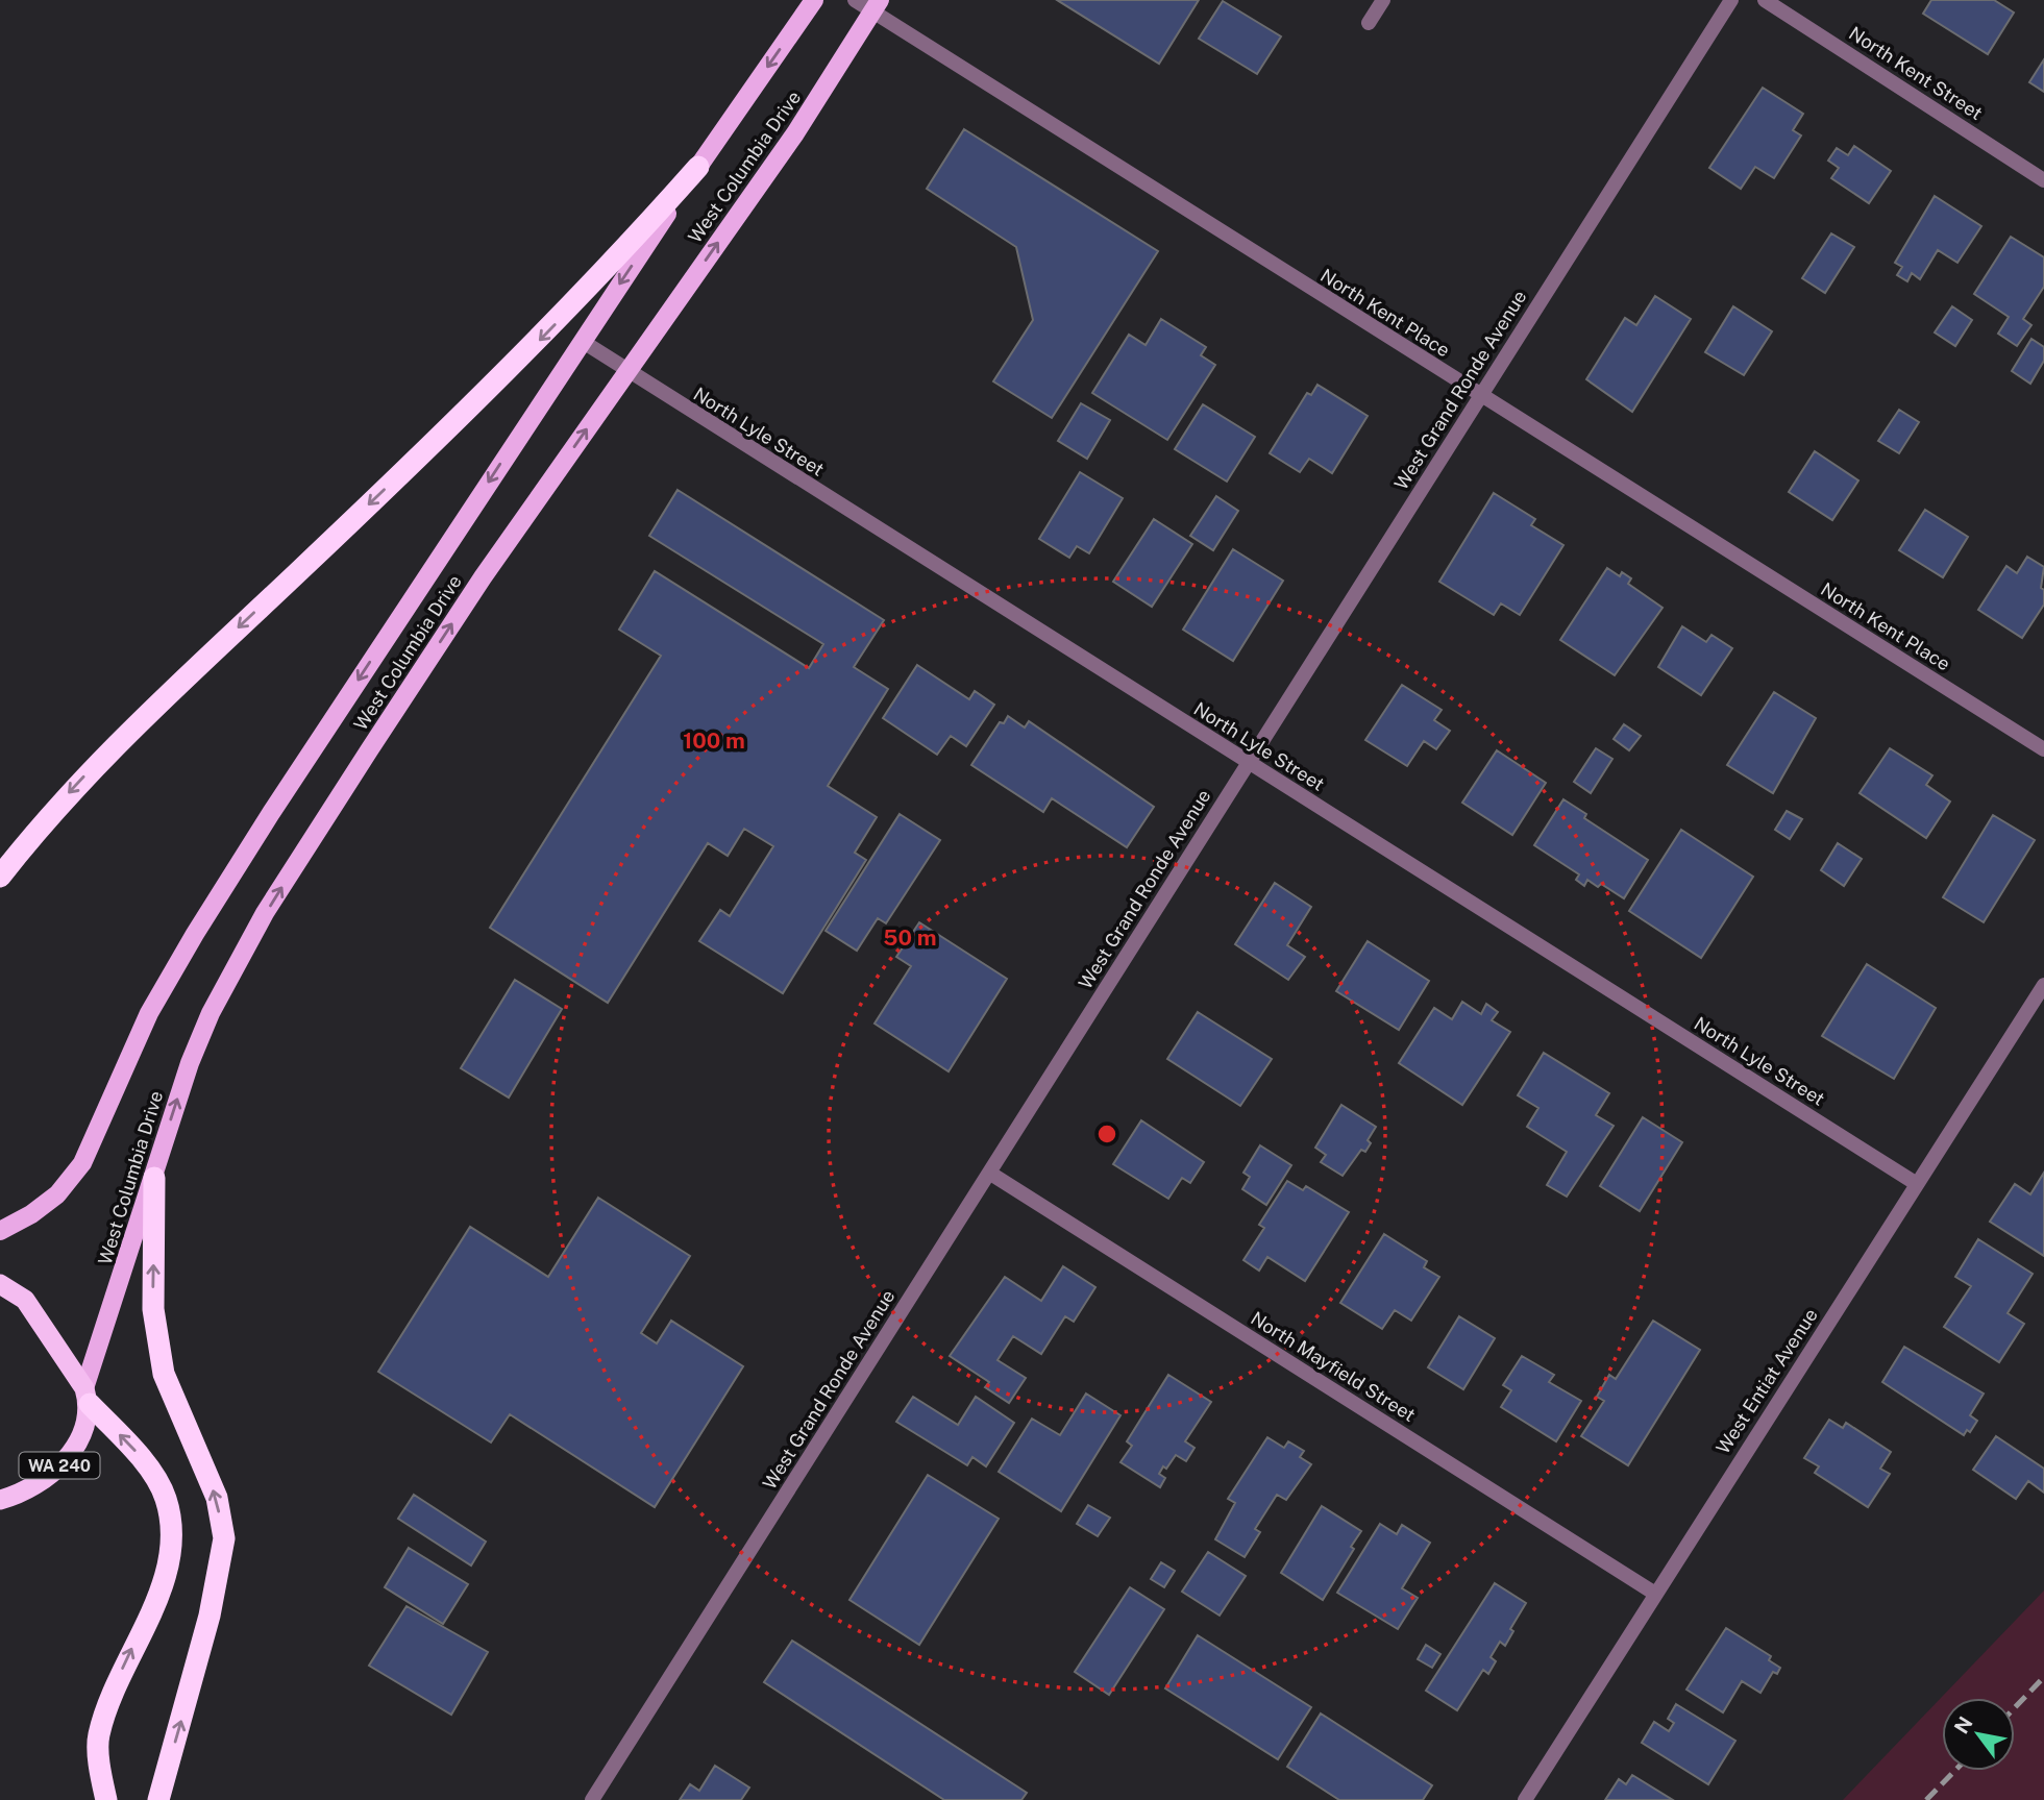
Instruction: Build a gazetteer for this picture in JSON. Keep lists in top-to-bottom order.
{
  "streets": {
    "highway": ["WA 240"],
    "main road": ["West Columbia Drive"],
    "street": [
      "North Kent Street",
      "North Kent Place",
      "West Grand Ronde Avenue",
      "North Lyle Street",
      "North Mayfield Street",
      "West Entiat Avenue"
    ]
  },
  "crossings": [
    ["West Columbia Drive", "North Kent Place"],
    ["West Columbia Drive", "North Lyle Street"],
    ["West Columbia Drive", "WA 240"],
    ["North Kent Place", "West Grand Ronde Avenue"],
    ["West Grand Ronde Avenue", "North Lyle Street"],
    ["West Grand Ronde Avenue", "North Mayfield Street"],
    ["North Lyle Street", "West Entiat Avenue"],
    ["North Mayfield Street", "West Entiat Avenue"]
  ],
  "north": "top left",
  "rings": ["100 m", "50 m"]
}
